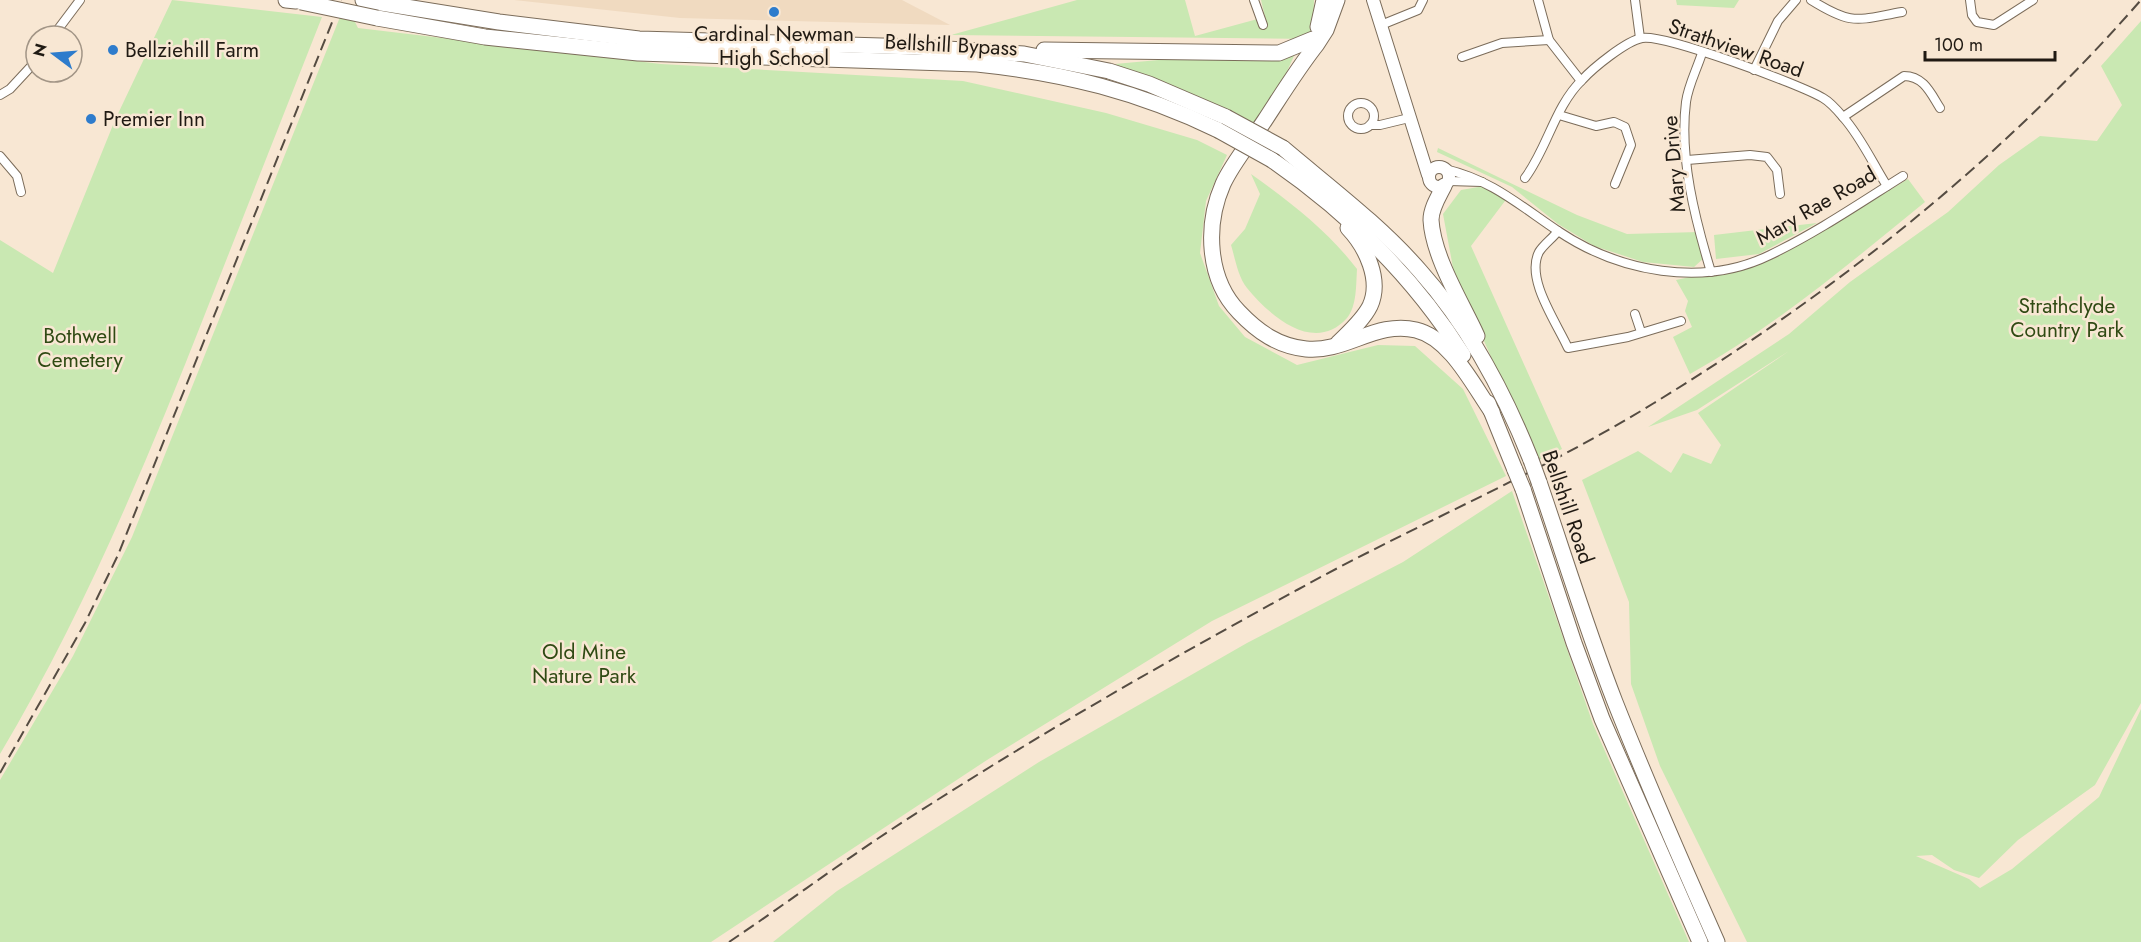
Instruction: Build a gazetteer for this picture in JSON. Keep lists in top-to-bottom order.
{
  "streets": {
    "highway": ["Bellshill Bypass", "Bellshill Road"],
    "street": ["Strathview Road", "Mary Drive", "Mary Rae Road"]
  },
  "crossings": [
    ["Bellshill Bypass", "Bellshill Road"],
    ["Strathview Road", "Mary Drive"],
    ["Strathview Road", "Mary Rae Road"],
    ["Mary Drive", "Mary Rae Road"]
  ],
  "parks": ["Strathclyde Country Park", "Bothwell Cemetery", "Old Mine Nature Park"],
  "places": ["Cardinal Newman High School", "Bellziehill Farm", "Premier Inn"],
  "scale_bar": "100 m",
  "north": "left"
}
